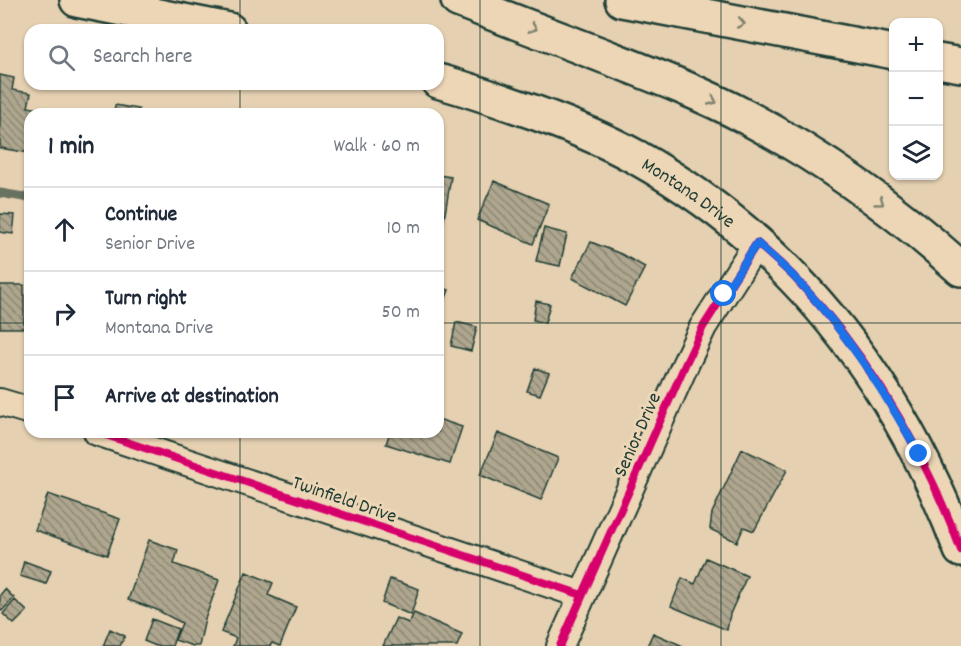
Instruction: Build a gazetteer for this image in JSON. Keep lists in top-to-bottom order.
{
  "streets": {
    "main road": ["Montana Drive"],
    "street": ["Senior Drive", "Twinfield Drive"]
  },
  "crossings": [
    ["Montana Drive", "Senior Drive"],
    ["Senior Drive", "Twinfield Drive"]
  ],
  "page": {
    "map_buttons": ["+", "−"],
    "search": "Search here",
    "heading": ["1 min", "Walk · 60 m"],
    "list": [
      ["Continue", "Senior Drive", "10 m"],
      ["Turn right", "Montana Drive", "50 m"],
      "Arrive at destination"
    ]
  }
}
